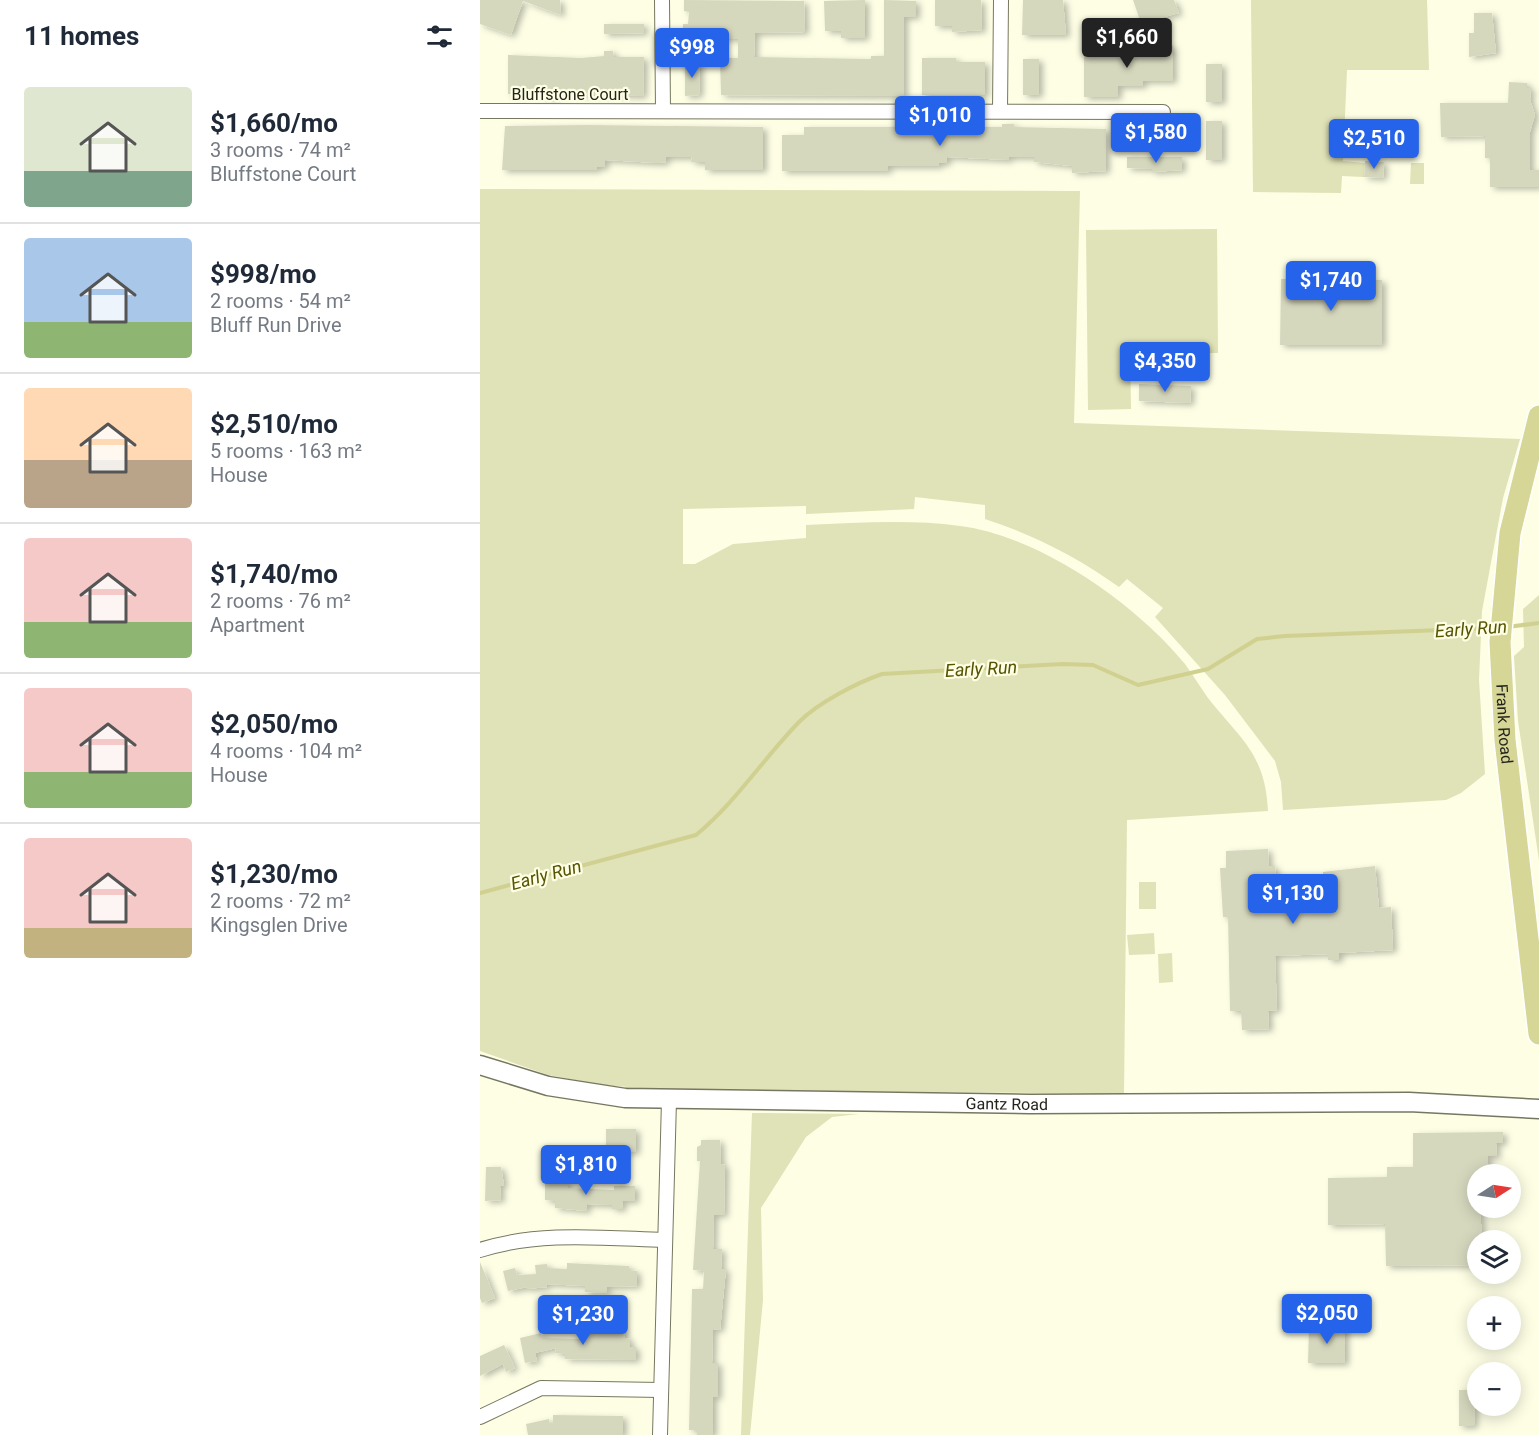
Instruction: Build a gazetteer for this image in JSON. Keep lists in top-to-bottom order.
{
  "streets": {
    "main road": ["Frank Road", "Gantz Road"],
    "street": ["Bluffstone Court"]
  },
  "water": ["Early Run"],
  "north": "right",
  "page": {
    "heading": "11 homes",
    "price": [
      "$1,660",
      "$998",
      "$1,010",
      "$1,580",
      "$2,510",
      "$1,740",
      "$4,350",
      "$1,130",
      "$1,810",
      "$2,050",
      "$1,230"
    ],
    "list": [
      {
        "name": "$1,660/mo",
        "note": "3 rooms · 74 m² · Bluffstone Court"
      },
      {
        "name": "$998/mo",
        "note": "2 rooms · 54 m² · Bluff Run Drive"
      },
      {
        "name": "$2,510/mo",
        "note": "5 rooms · 163 m² · House"
      },
      {
        "name": "$1,740/mo",
        "note": "2 rooms · 76 m² · Apartment"
      },
      {
        "name": "$2,050/mo",
        "note": "4 rooms · 104 m² · House"
      },
      {
        "name": "$1,230/mo",
        "note": "2 rooms · 72 m² · Kingsglen Drive"
      }
    ],
    "map_buttons": ["+", "−"]
  }
}
